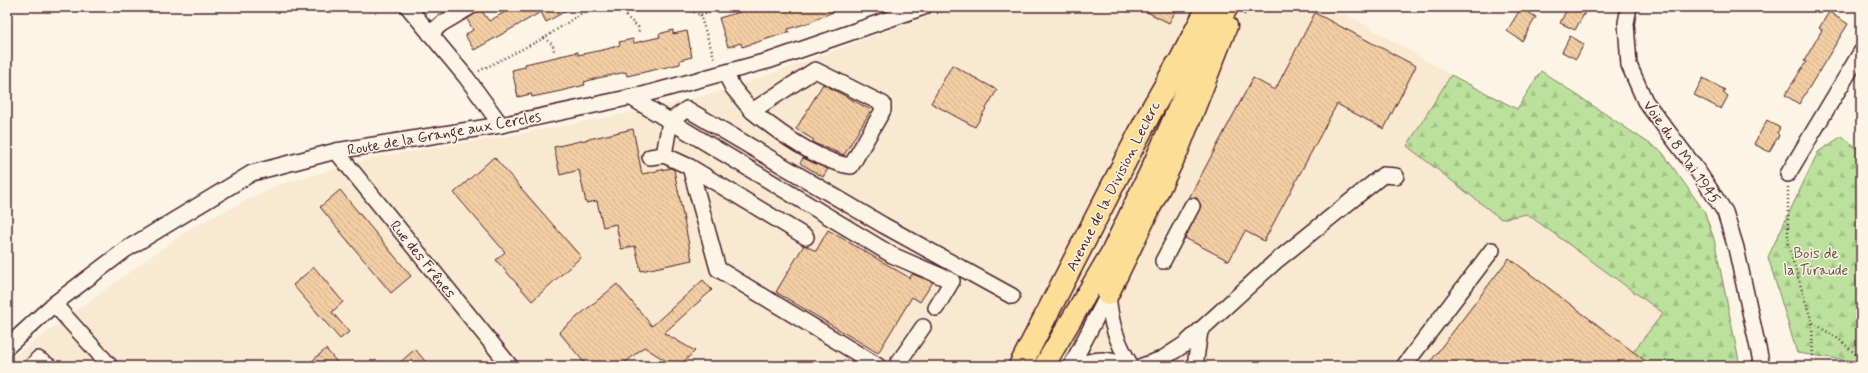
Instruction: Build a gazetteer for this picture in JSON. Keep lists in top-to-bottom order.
{
  "streets": {
    "highway": ["Avenue de la Division Leclerc"],
    "street": ["Route de la Grange aux Cercles", "Voie du 8 Mai 1945", "Rue des Frênes"]
  },
  "crossings": [
    ["Route de la Grange aux Cercles", "Rue des Frênes"]
  ],
  "parks": ["Bois de la Turaude"]
}
